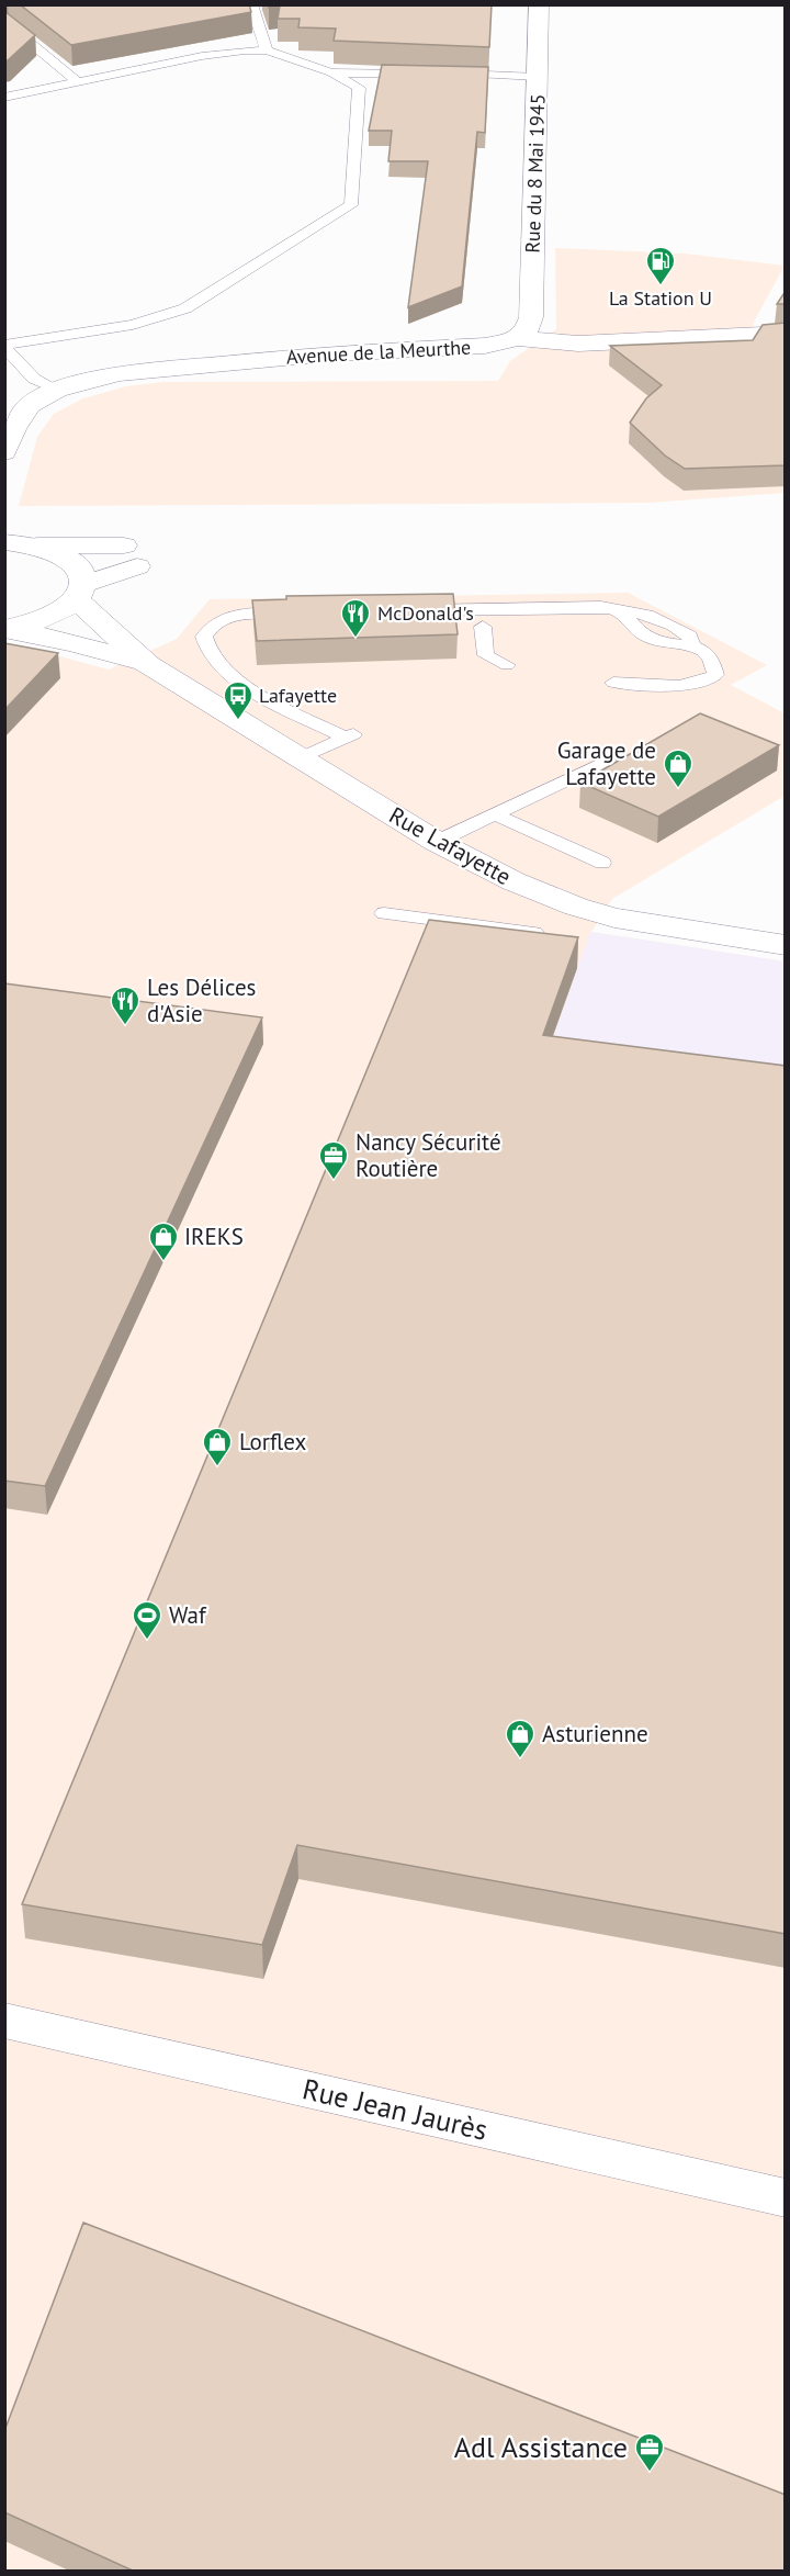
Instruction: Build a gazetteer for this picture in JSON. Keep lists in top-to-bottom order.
{
  "streets": {
    "street": [
      "Rue du 8 Mai 1945",
      "Avenue de la Meurthe",
      "Rue Lafayette",
      "Rue Jean Jaurès"
    ]
  },
  "crossings": [
    ["Rue du 8 Mai 1945", "Avenue de la Meurthe"]
  ],
  "places": {
    "fuel station": ["La Station U"],
    "restaurant": ["McDonald's", "Les Délices d'Asie"],
    "bus stop": ["Lafayette"],
    "shop": [
      "Garage de Lafayette",
      "IREKS",
      "Lorflex",
      "Asturienne"
    ],
    "office": ["Nancy Sécurité Routière", "Adl Assistance"],
    "sports": ["Waf"]
  }
}
